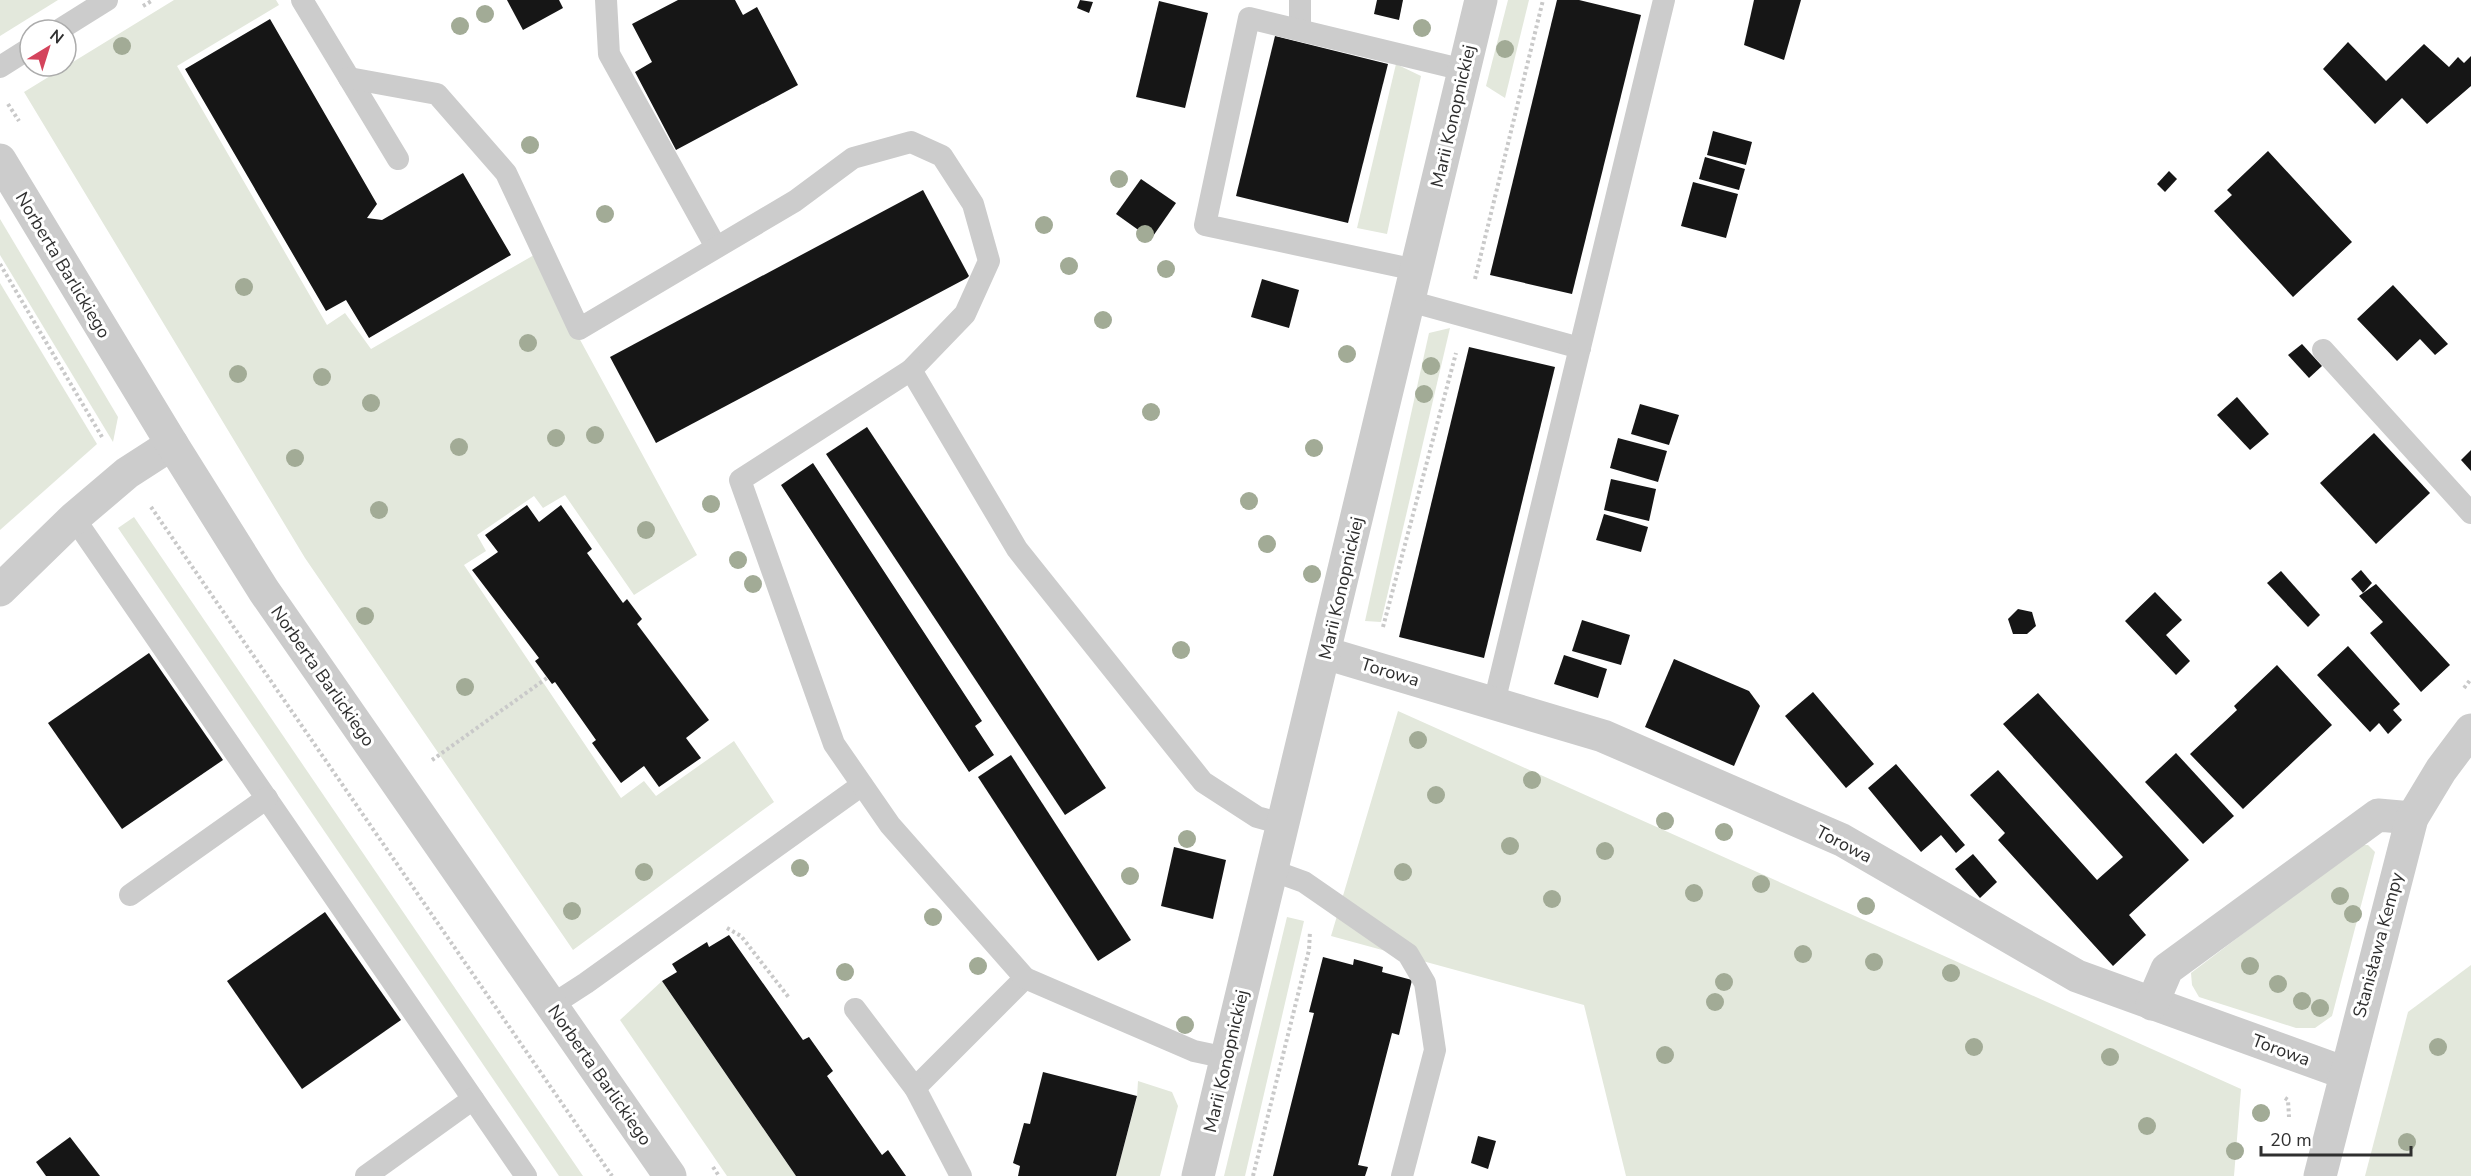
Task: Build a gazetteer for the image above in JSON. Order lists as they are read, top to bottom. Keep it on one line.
{"streets":{"street":["Marii Konopnickiej","Norberta Barlickiego","Torowa","Stanisława Kempy"]},"crossings":[["Marii Konopnickiej","Torowa"],["Torowa","Stanisława Kempy"]],"scale_bar":"20 m","north":"top right"}
